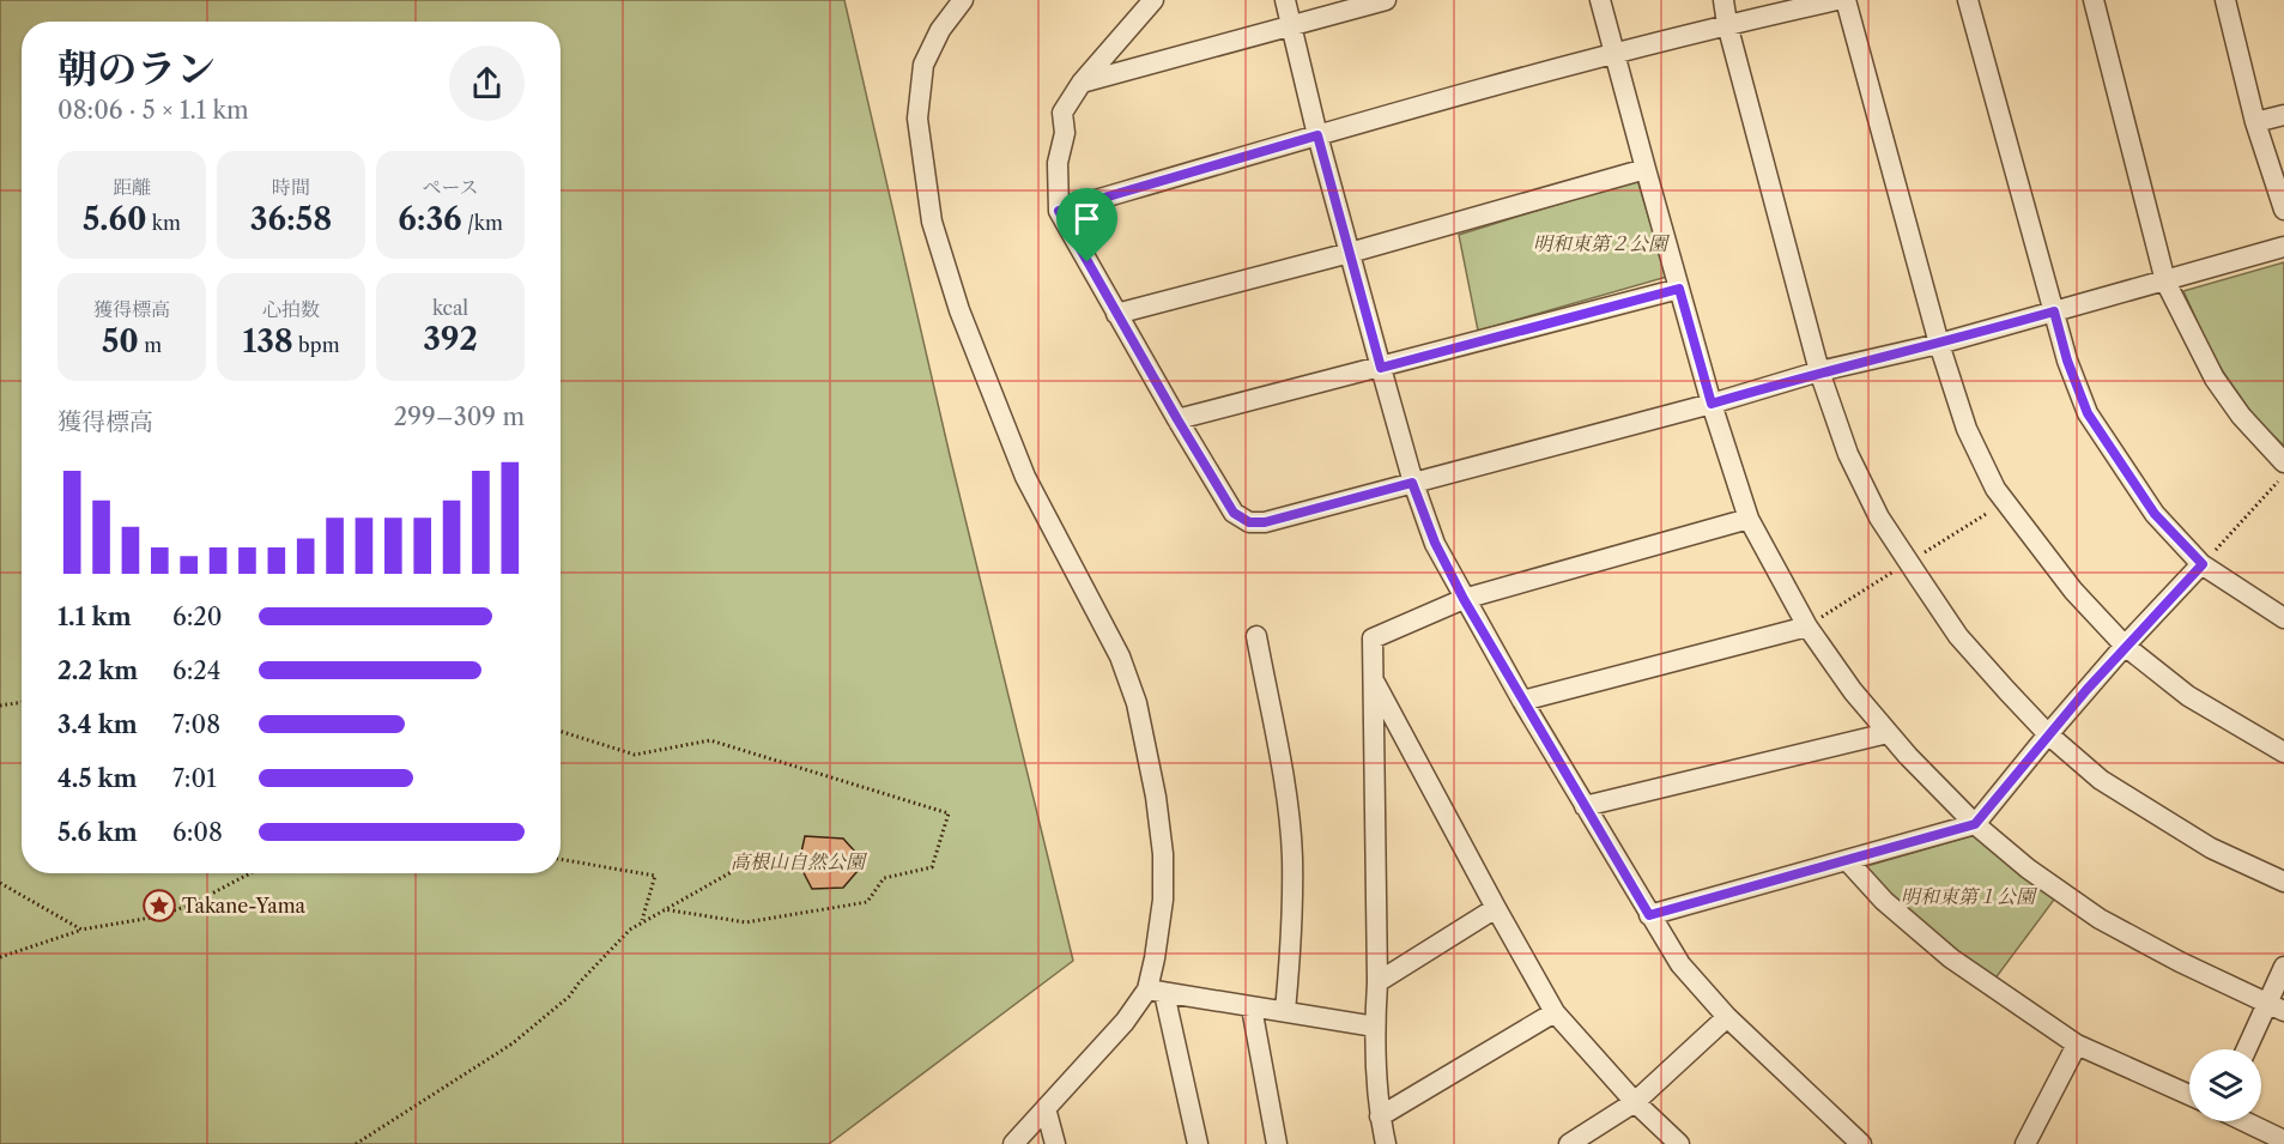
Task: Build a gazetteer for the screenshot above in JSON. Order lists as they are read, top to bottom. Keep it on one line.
{"parks":["明和東第２公園","高根山自然公園","明和東第１公園"],"places":{"place":["Takane-Yama"]},"page":{"heading":["朝のラン","08:06 · 5 × 1.1 km"],"stats":[["距離","5.60 km"],["時間","36:58"],["ペース","6:36 /km"],["獲得標高","50 m"],["心拍数","138 bpm"],["kcal","392"]],"chart":["獲得標高","299–309 m"],"list":[{"name":"1.1 km","note":"6:20"},{"name":"2.2 km","note":"6:24"},{"name":"3.4 km","note":"7:08"},{"name":"4.5 km","note":"7:01"},{"name":"5.6 km","note":"6:08"}]}}
